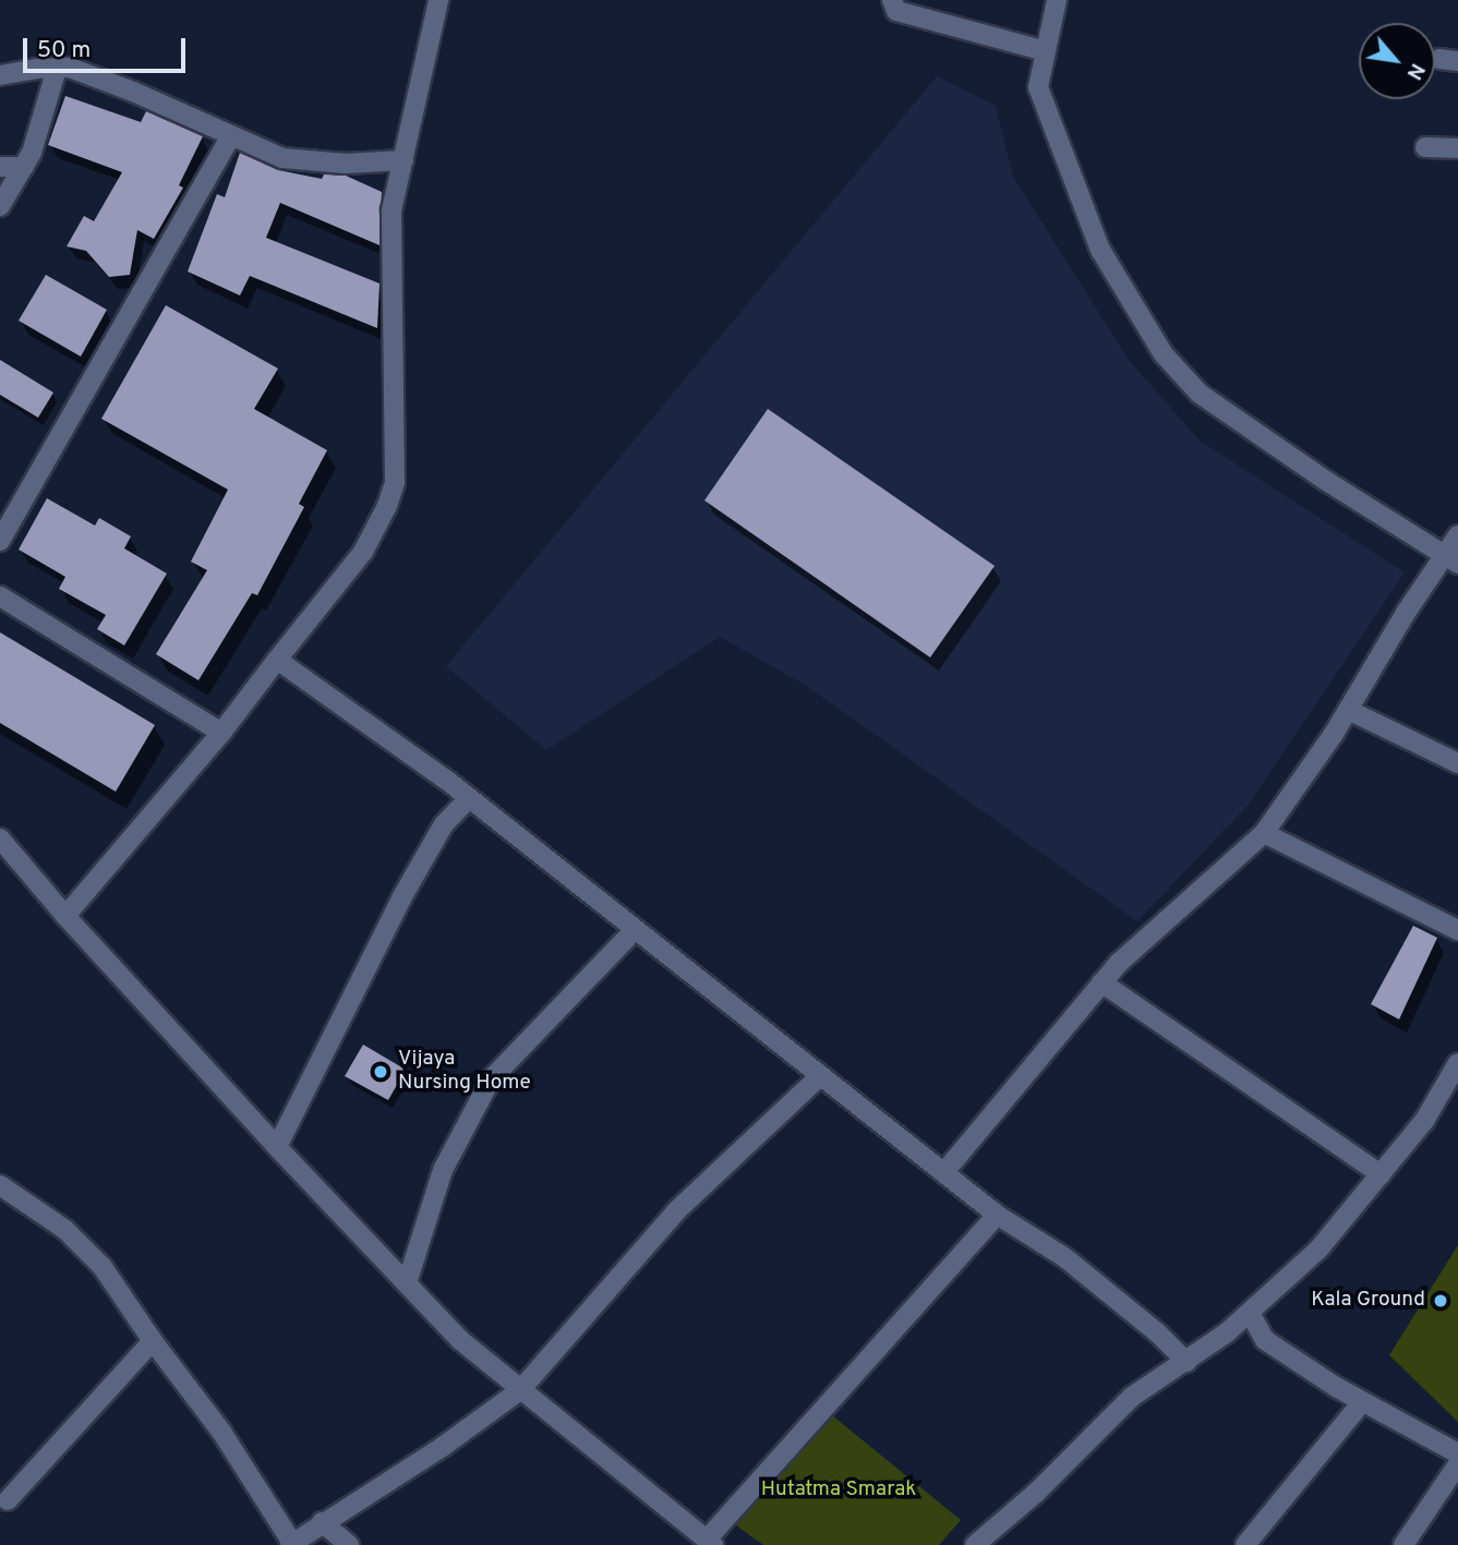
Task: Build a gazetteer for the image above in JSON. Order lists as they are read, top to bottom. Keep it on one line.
{"parks":["Hutatma Smarak"],"places":["Vijaya Nursing Home","Kala Ground"],"scale_bar":"50 m","north":"bottom right"}
